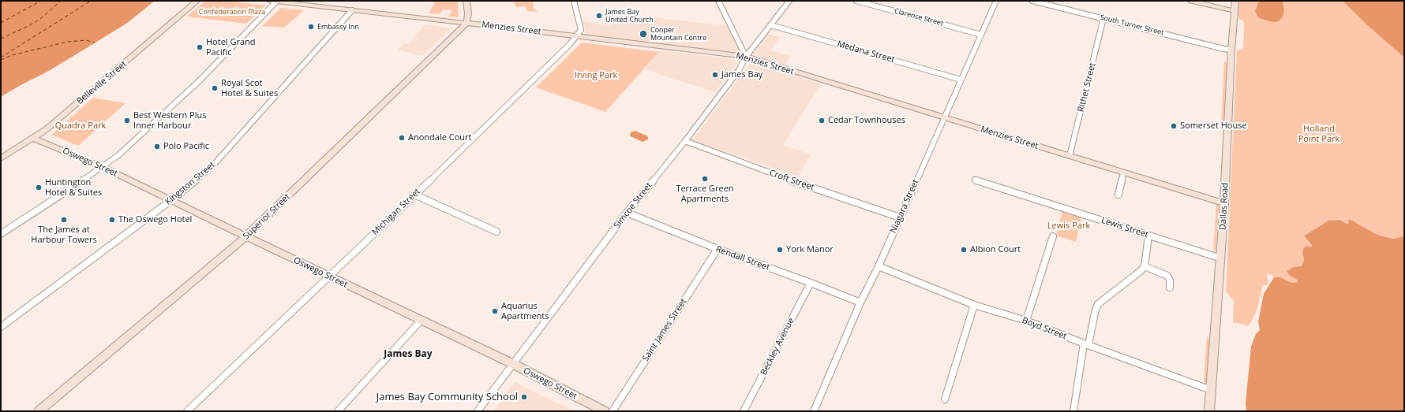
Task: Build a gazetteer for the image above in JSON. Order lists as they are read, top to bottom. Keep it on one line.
{"streets":{"street":["Clarence Street","South Turner Street","Menzies Street","Medana Street","Belleville Street","Rithet Street","Oswego Street","Croft Street","Kingston Street","Simcoe Street","Niagara Street","Dallas Road","Michigan Street","Superior Street","Lewis Street","Rendall Street","Boyd Street","Saint James Street","Beckley Avenue"]},"crossings":[["Clarence Street","Niagara Street"],["South Turner Street","Rithet Street"],["South Turner Street","Dallas Road"],["Menzies Street","Rithet Street"],["Menzies Street","Kingston Street"],["Menzies Street","Simcoe Street"],["Menzies Street","Niagara Street"],["Menzies Street","Dallas Road"],["Menzies Street","Michigan Street"],["Menzies Street","Superior Street"],["Medana Street","Simcoe Street"],["Medana Street","Niagara Street"],["Belleville Street","Oswego Street"],["Oswego Street","Kingston Street"],["Oswego Street","Simcoe Street"],["Oswego Street","Michigan Street"],["Oswego Street","Superior Street"],["Croft Street","Simcoe Street"],["Croft Street","Niagara Street"],["Simcoe Street","Rendall Street"],["Niagara Street","Rendall Street"],["Niagara Street","Boyd Street"],["Dallas Road","Lewis Street"],["Dallas Road","Boyd Street"],["Rendall Street","Saint James Street"],["Rendall Street","Beckley Avenue"]],"districts":["James Bay"],"parks":["Confederation Plaza","Irving Park","Quadra Park","Holland Point Park","Lewis Park"],"places":["James Bay United Church","Embassy Inn","Cooper Mountain Centre","Hotel Grand Pacific","James Bay","Royal Scot Hotel & Suites","Best Western Plus Inner Harbour","Cedar Townhouses","Somerset House","Anondale Court","Polo Pacific","Terrace Green Apartments","Huntington Hotel & Suites","The James at Harbour Towers","The Oswego Hotel","York Manor","Albion Court","Aquarius Apartments","James Bay Community School"]}
